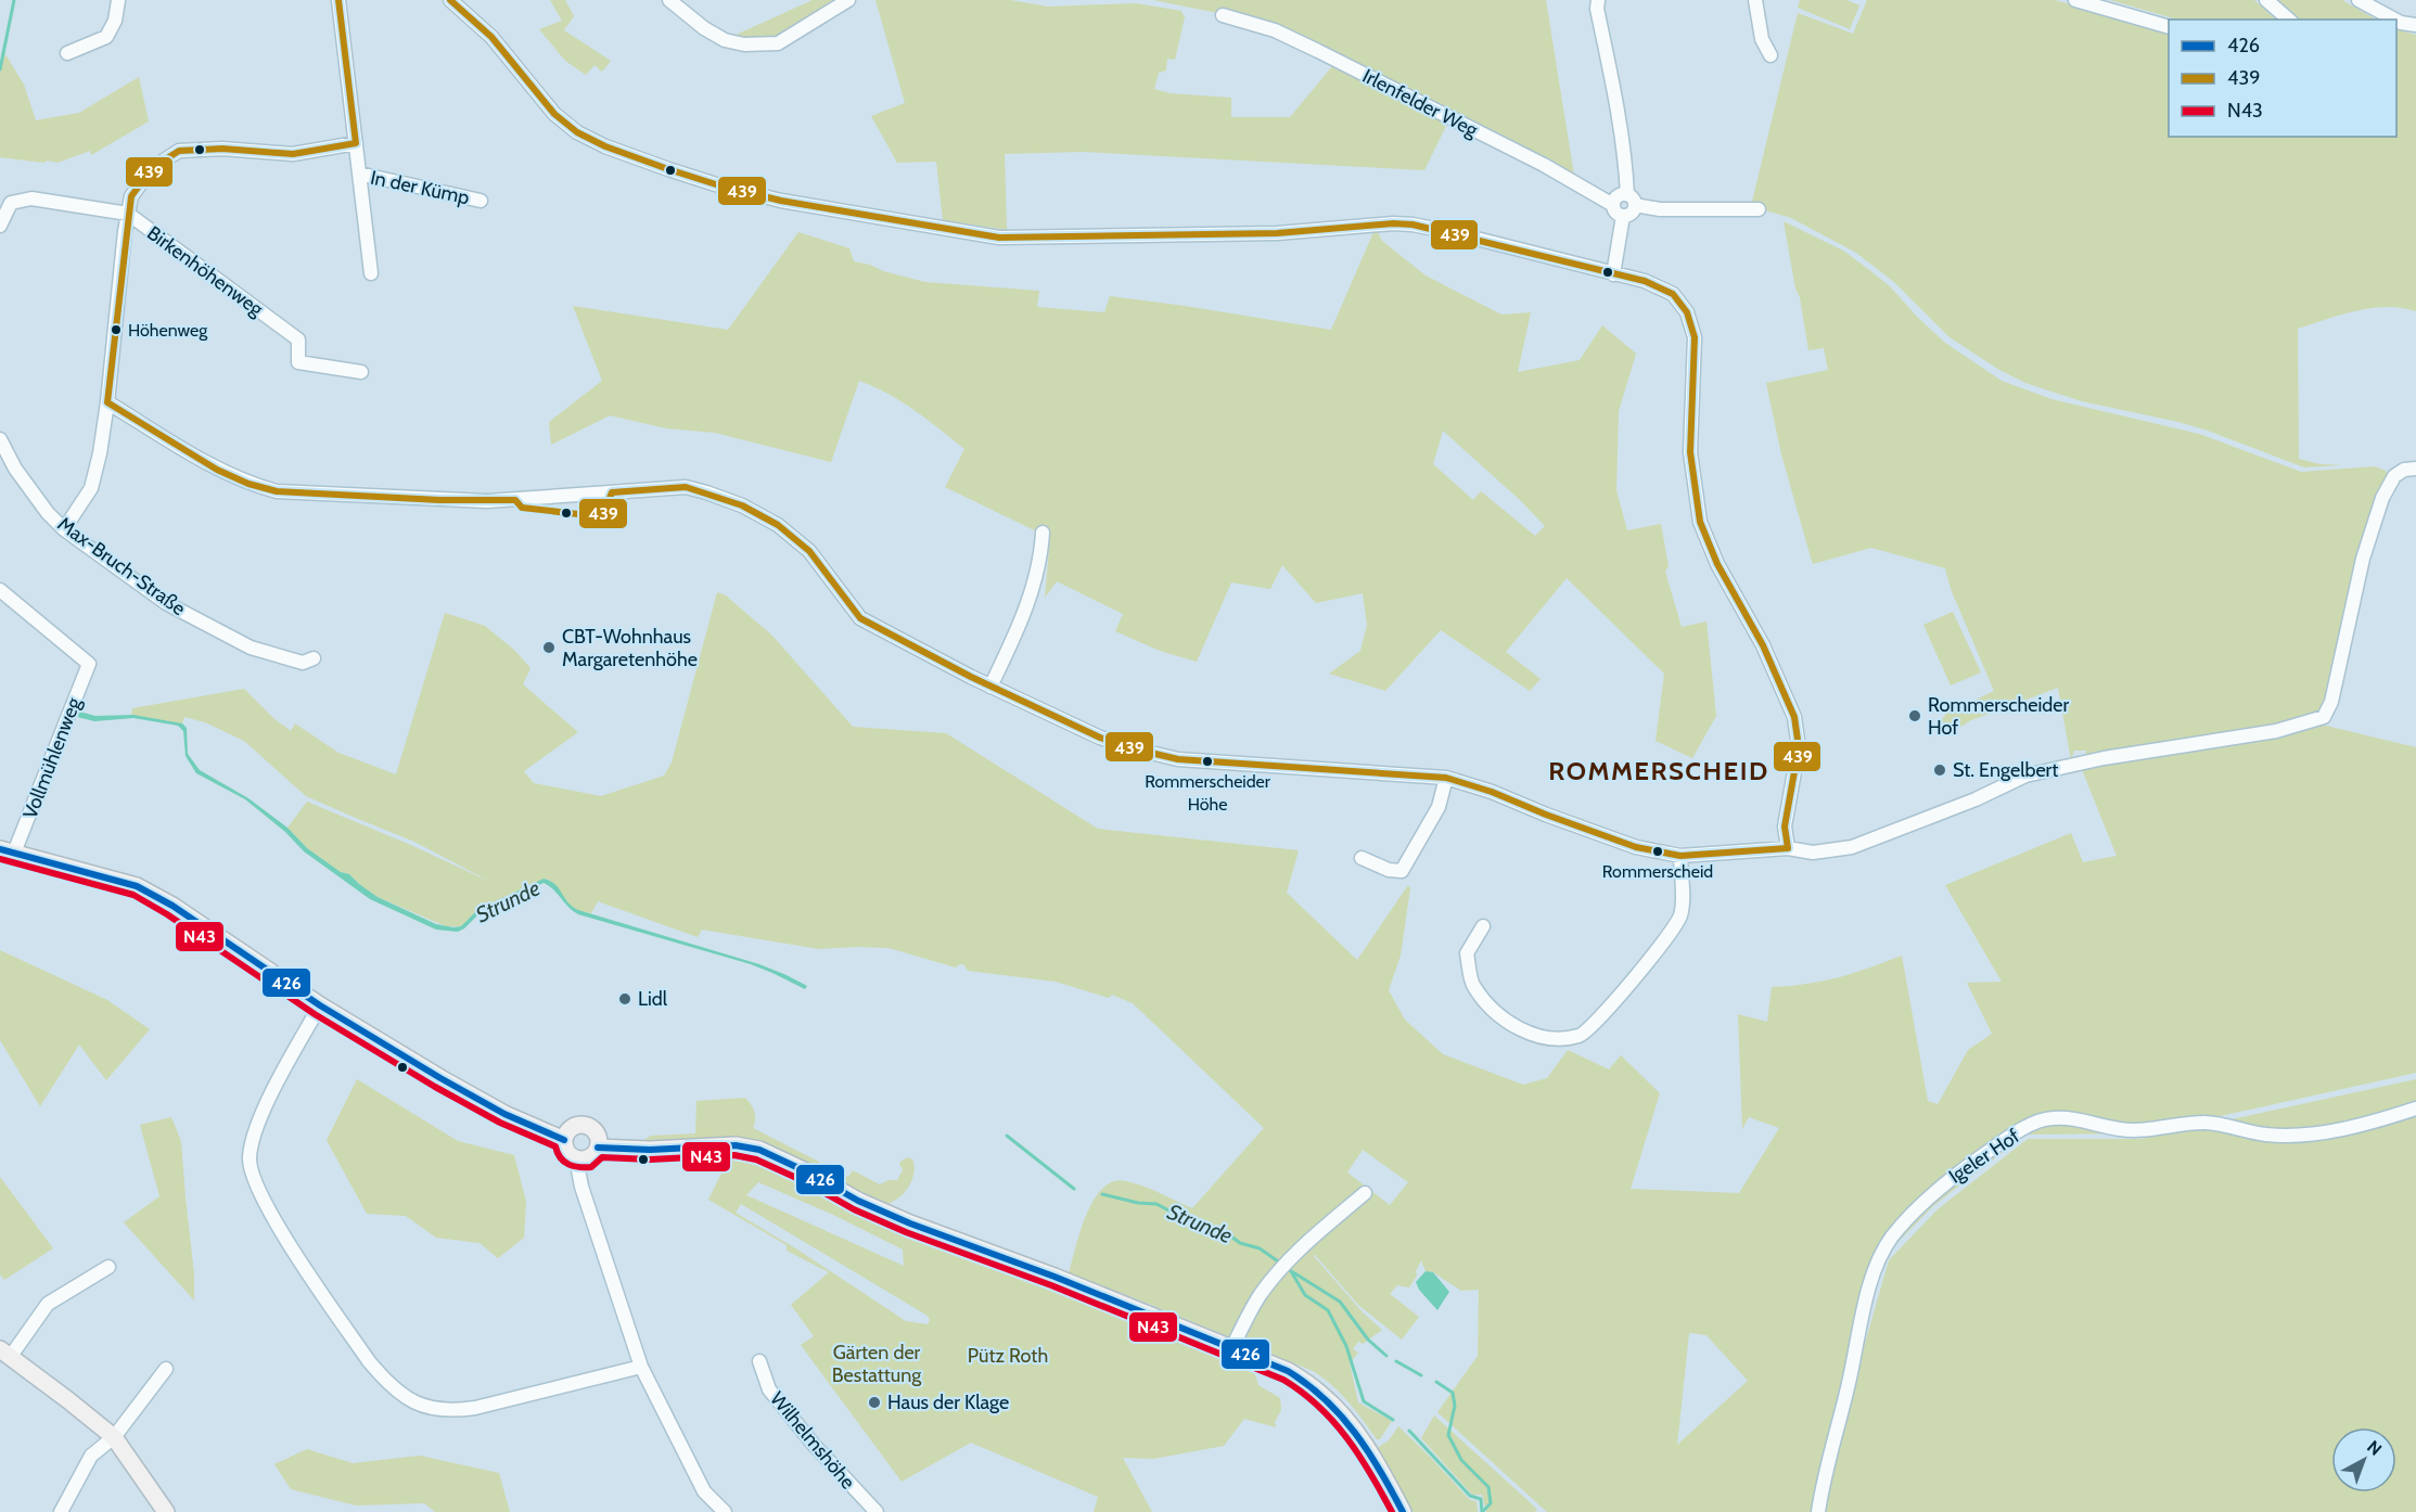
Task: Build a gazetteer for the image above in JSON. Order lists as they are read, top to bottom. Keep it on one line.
{"streets":{"street":["Irlenfelder Weg","In der Kümp","Birkenhöhenweg","Max-Bruch-Straße","Vollmühlenweg","Igeler Hof","Wilhelmshöhe"]},"districts":["ROMMERSCHEID"],"water":["Strunde"],"parks":["Gärten der Bestattung","Pütz Roth"],"places":["Höhenweg","CBT-Wohnhaus Margaretenhöhe","Rommerscheider Hof","Rommerscheider Höhe","St. Engelbert","Rommerscheid","Lidl","Haus der Klage"],"lines":["transit line 439","transit line 426","transit line N43"],"legend":["426","439","N43"],"north":"top right"}
